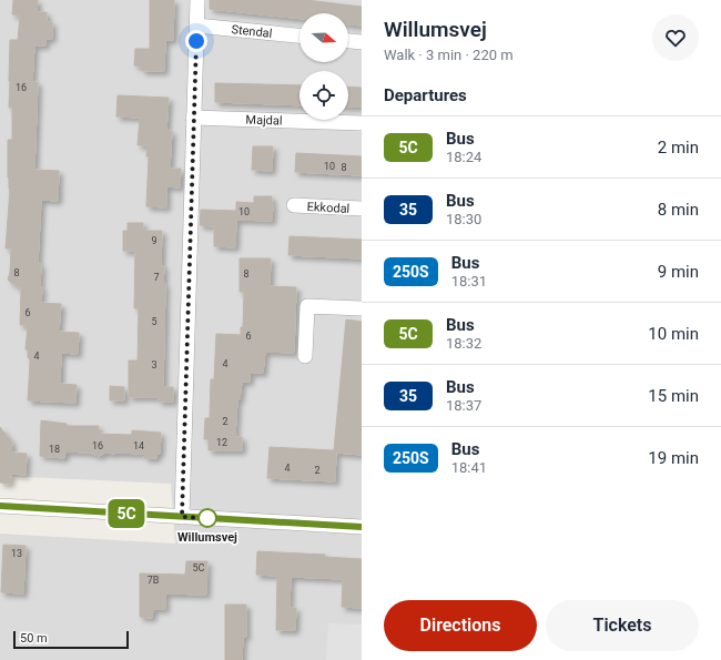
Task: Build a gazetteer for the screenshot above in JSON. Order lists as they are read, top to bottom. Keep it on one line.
{"streets":{"street":["Stendal","Majdal","Ekkodal"]},"places":["Willumsvej"],"lines":["bus line 5C"],"house_numbers":["16","10","8","10","9","8","8","7","6","5","6","4","4","3","2","12","16","14","18","4","2","13","5C","7B"],"scale_bar":"50 m","north":"right","page":{"on_map":"5C","heading":[["Willumsvej","Walk · 3 min · 220 m"],"Departures"],"list":[{"mark":"5C","name":"Bus","note":"18:24","value":"2 min"},{"mark":"35","name":"Bus","note":"18:30","value":"8 min"},{"mark":"250S","name":"Bus","note":"18:31","value":"9 min"},{"mark":"5C","name":"Bus","note":"18:32","value":"10 min"},{"mark":"35","name":"Bus","note":"18:37","value":"15 min"},{"mark":"250S","name":"Bus","note":"18:41","value":"19 min"}],"buttons":["Directions","Tickets"],"scale":"50 m"}}
